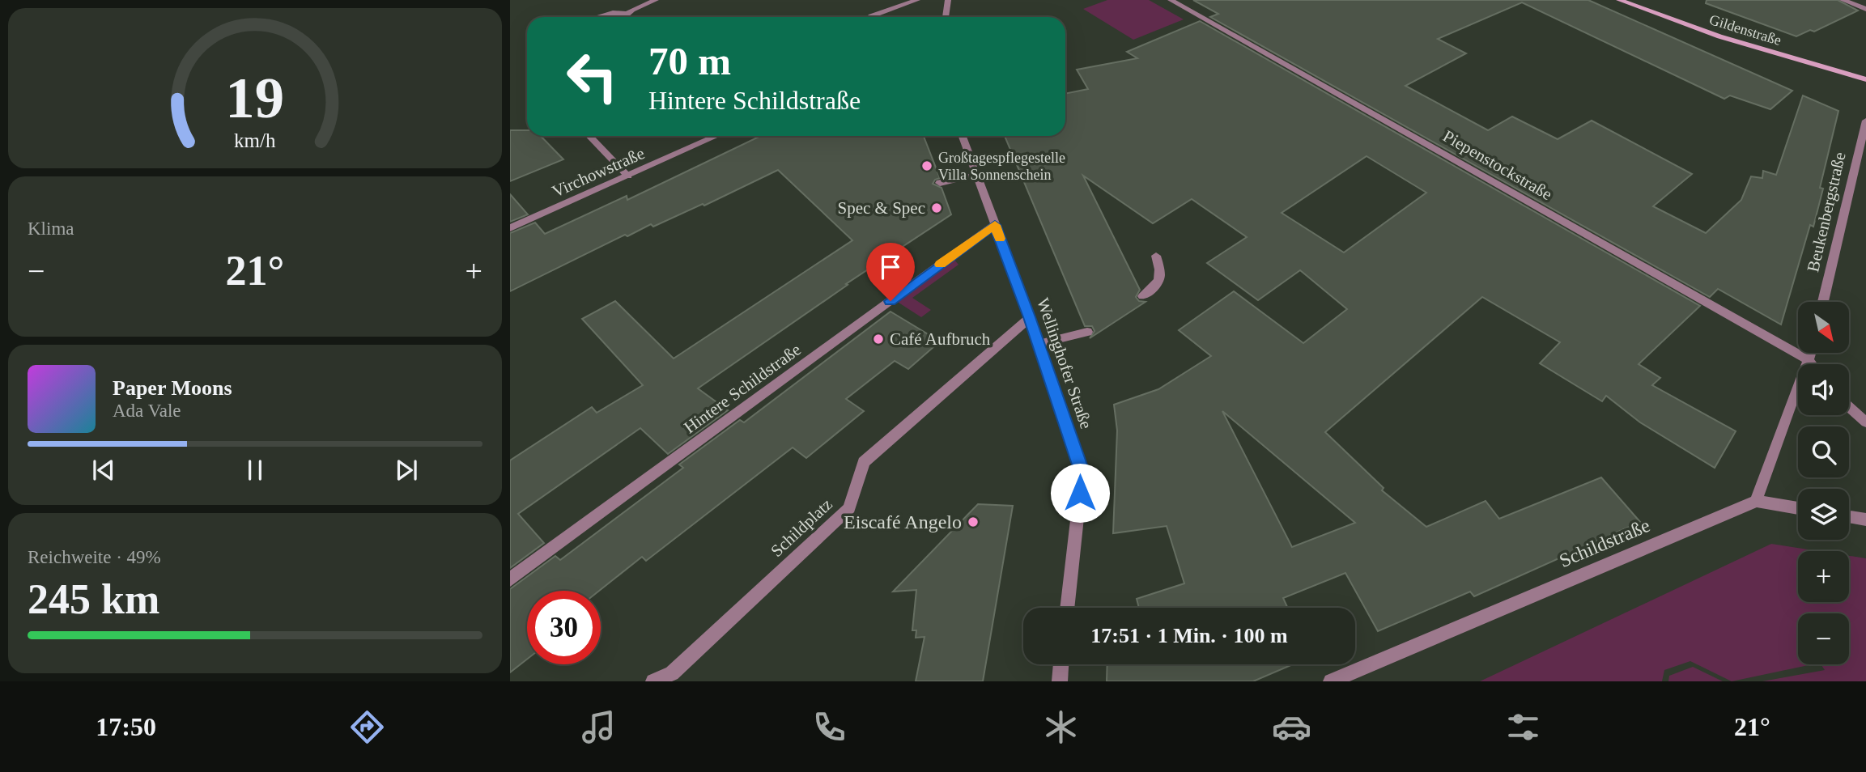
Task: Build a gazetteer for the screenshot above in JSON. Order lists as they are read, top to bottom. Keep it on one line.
{"streets":{"main road":["Gildenstraße"],"street":["Piepenstockstraße","Virchowstraße","Beukenbergstraße","Wellinghofer Straße","Hintere Schildstraße","Schildplatz","Schildstraße"]},"crossings":[["Wellinghofer Straße","Hintere Schildstraße"],["Wellinghofer Straße","Schildplatz"]],"places":["Großtagespflegestelle Villa Sonnenschein","Spec & Spec","Café Aufbruch","Eiscafé Angelo"],"north":"bottom right","page":{"turn":["70 m","Hintere Schildstraße"],"tile":["Klima",["Reichweite · 49%","245 km"]],"heat":["−","21°","+"],"map_buttons":["+","−"],"song":["Paper Moons","Ada Vale"],"limit":"30","trip":"17:51 · 1 Min. · 100 m","tabs":["17:50","21°"],"gauge":["19","km/h"]}}
